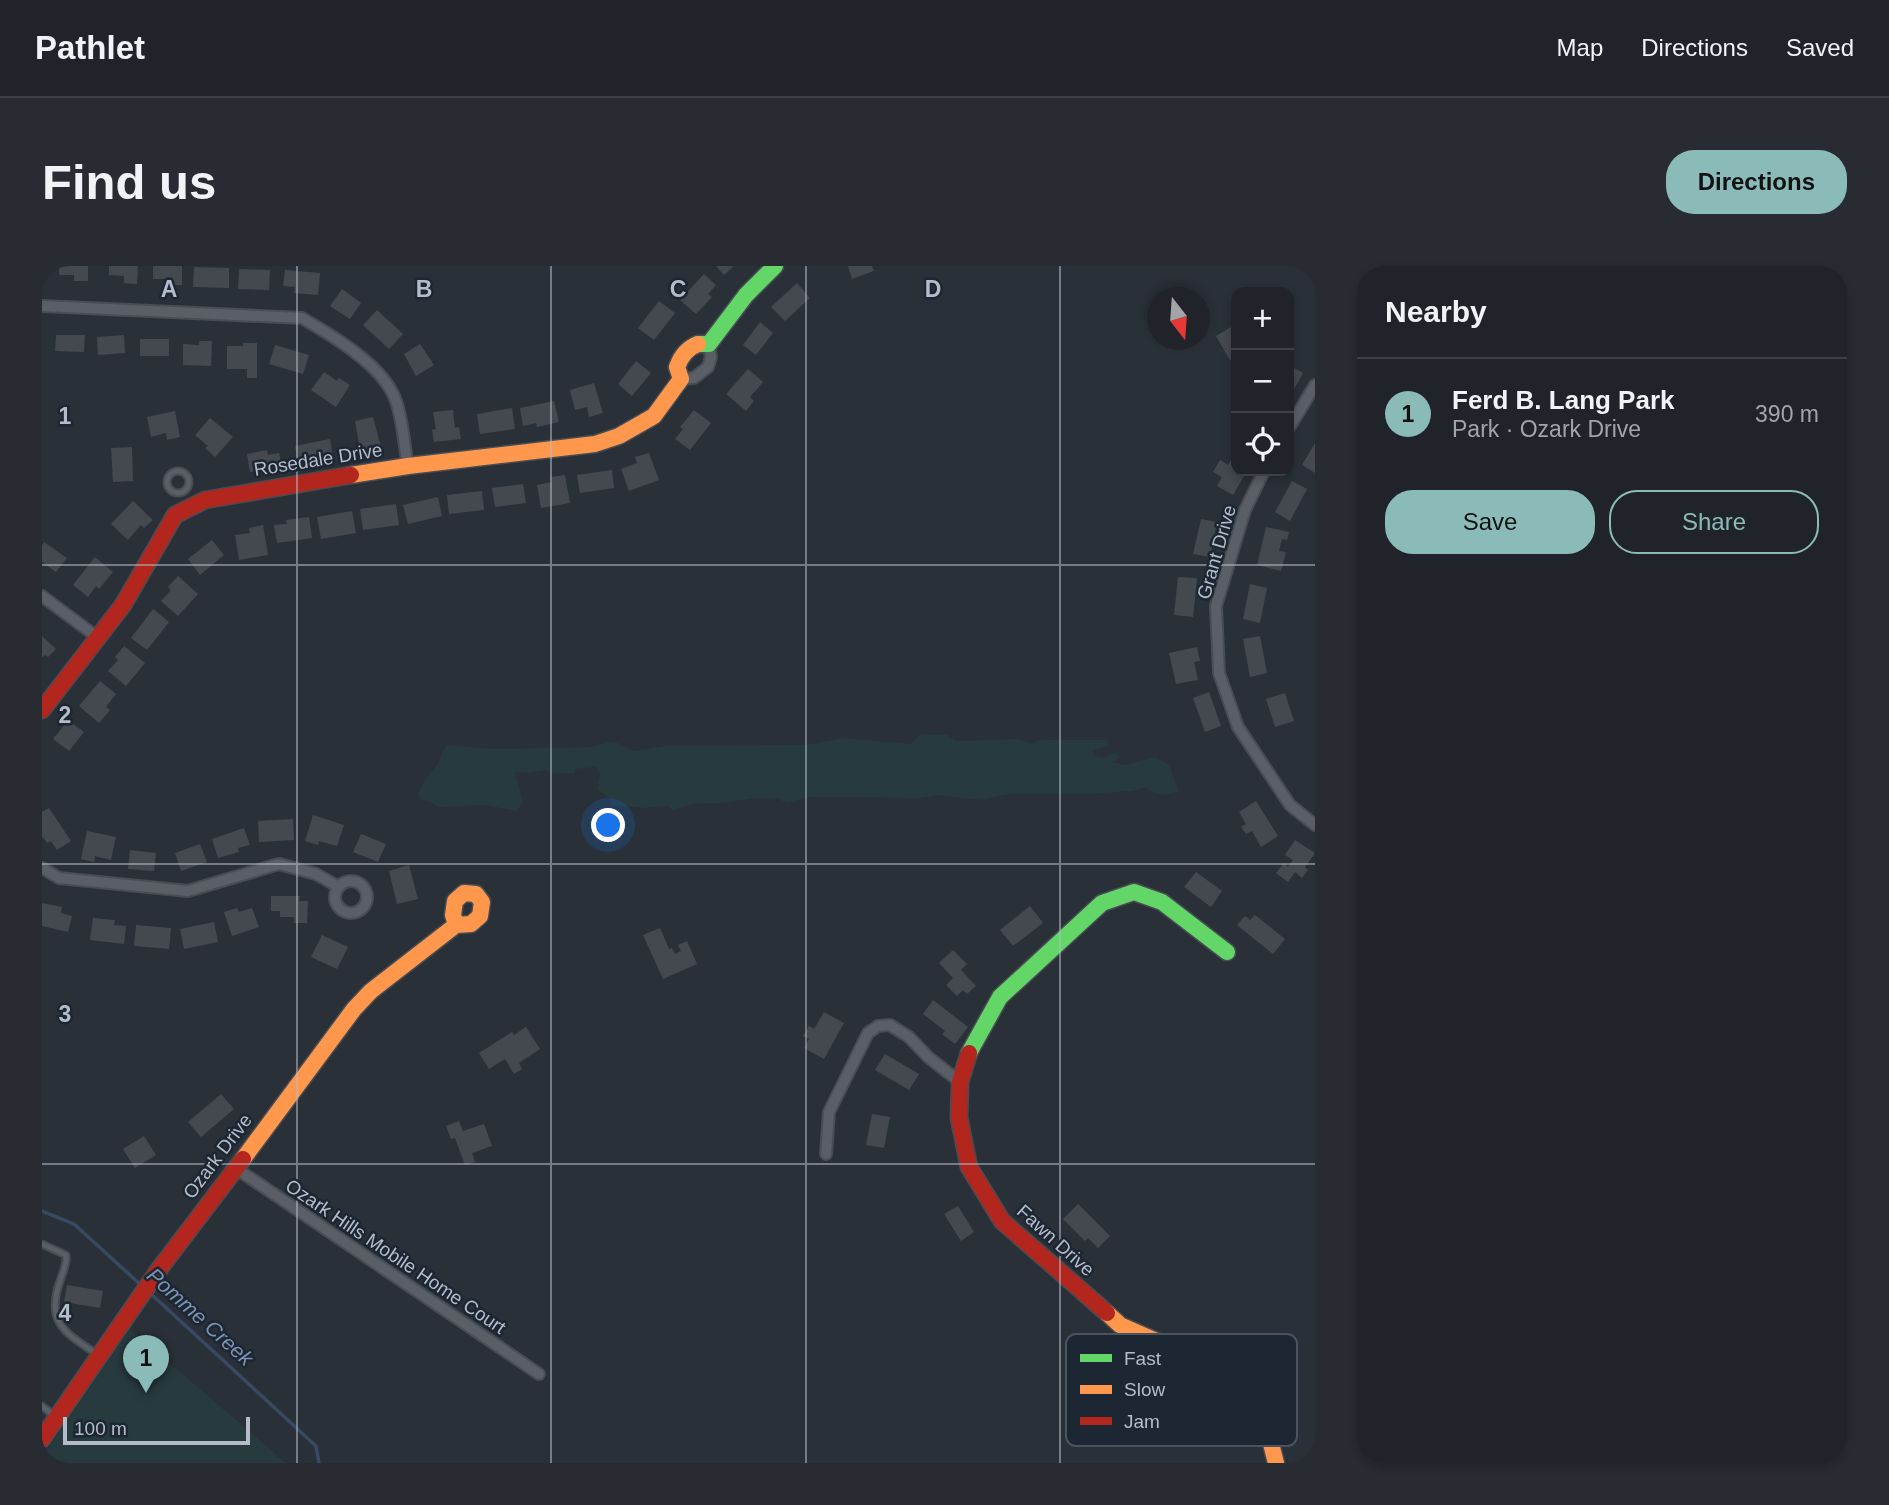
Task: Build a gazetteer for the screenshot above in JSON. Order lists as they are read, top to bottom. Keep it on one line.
{"streets":{"street":["Rosedale Drive","Grant Drive","Ozark Drive","Fawn Drive","Ozark Hills Mobile Home Court"]},"crossings":[["Ozark Drive","Ozark Hills Mobile Home Court"]],"water":["Pomme Creek"],"legend":["Fast","Slow","Jam"],"scale_bar":"100 m","north":"bottom","page":{"header":"Pathlet","nav":["Map","Directions","Saved"],"buttons":["Directions",["Save","Share"]],"title":"Find us","heading":"Nearby","map_buttons":["+","−"],"list":[{"mark":"1","name":"Ferd B. Lang Park","note":"Park · Ozark Drive","value":"390 m"}],"pins":"1","scale":"100 m"},"grid":{"columns":["A","B","C","D"],"rows":["1","2","3","4"]}}
